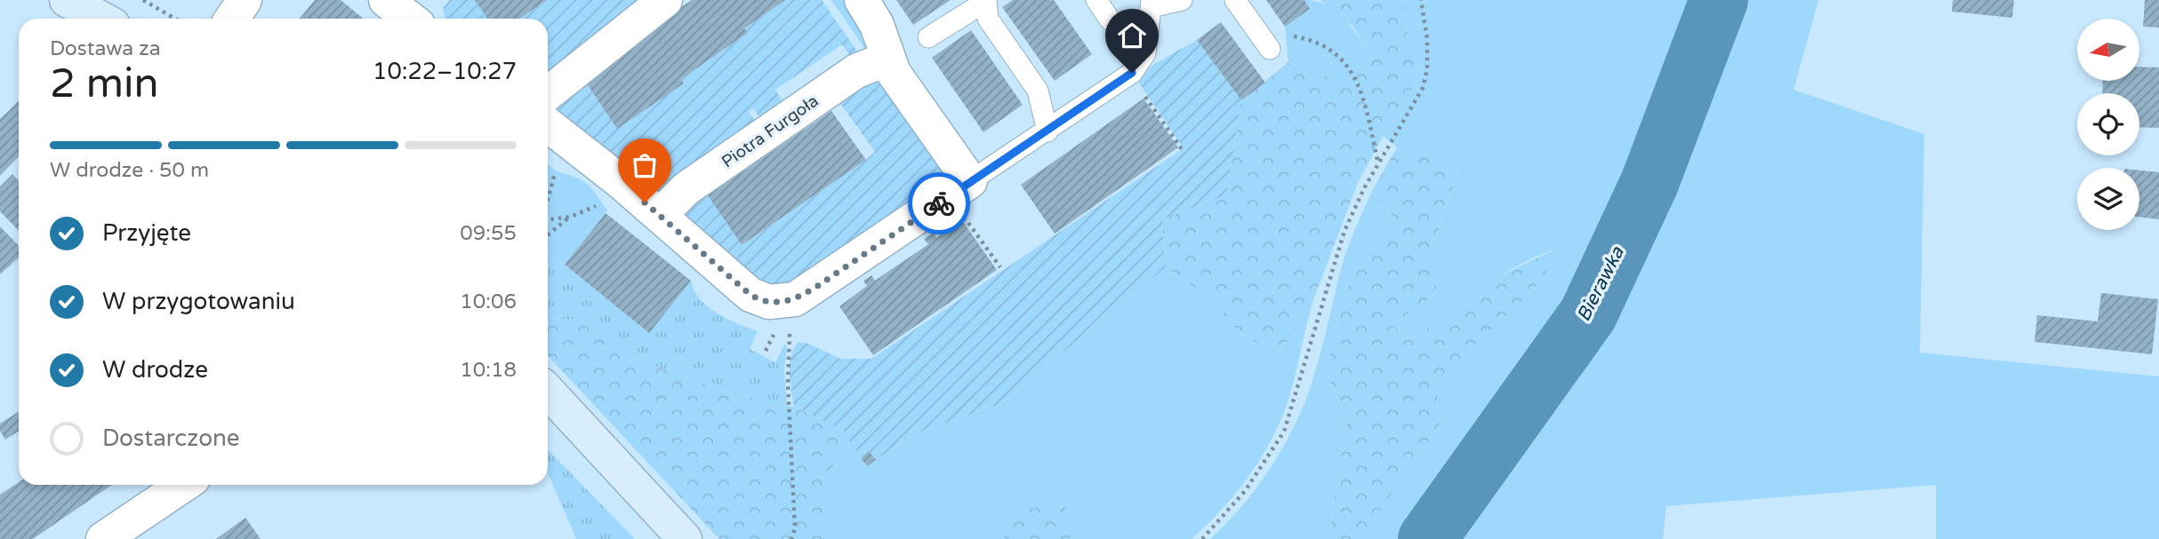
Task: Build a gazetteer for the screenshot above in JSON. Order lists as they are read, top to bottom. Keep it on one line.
{"streets":{"street":["Piotra Furgoła"]},"water":["Bierawka"],"north":"left","page":{"heading":["2 min","Dostawa za","10:22–10:27"],"bar":"W drodze · 50 m","list":[["Przyjęte","09:55"],["W przygotowaniu","10:06"],["W drodze","10:18"],"Dostarczone"]}}
